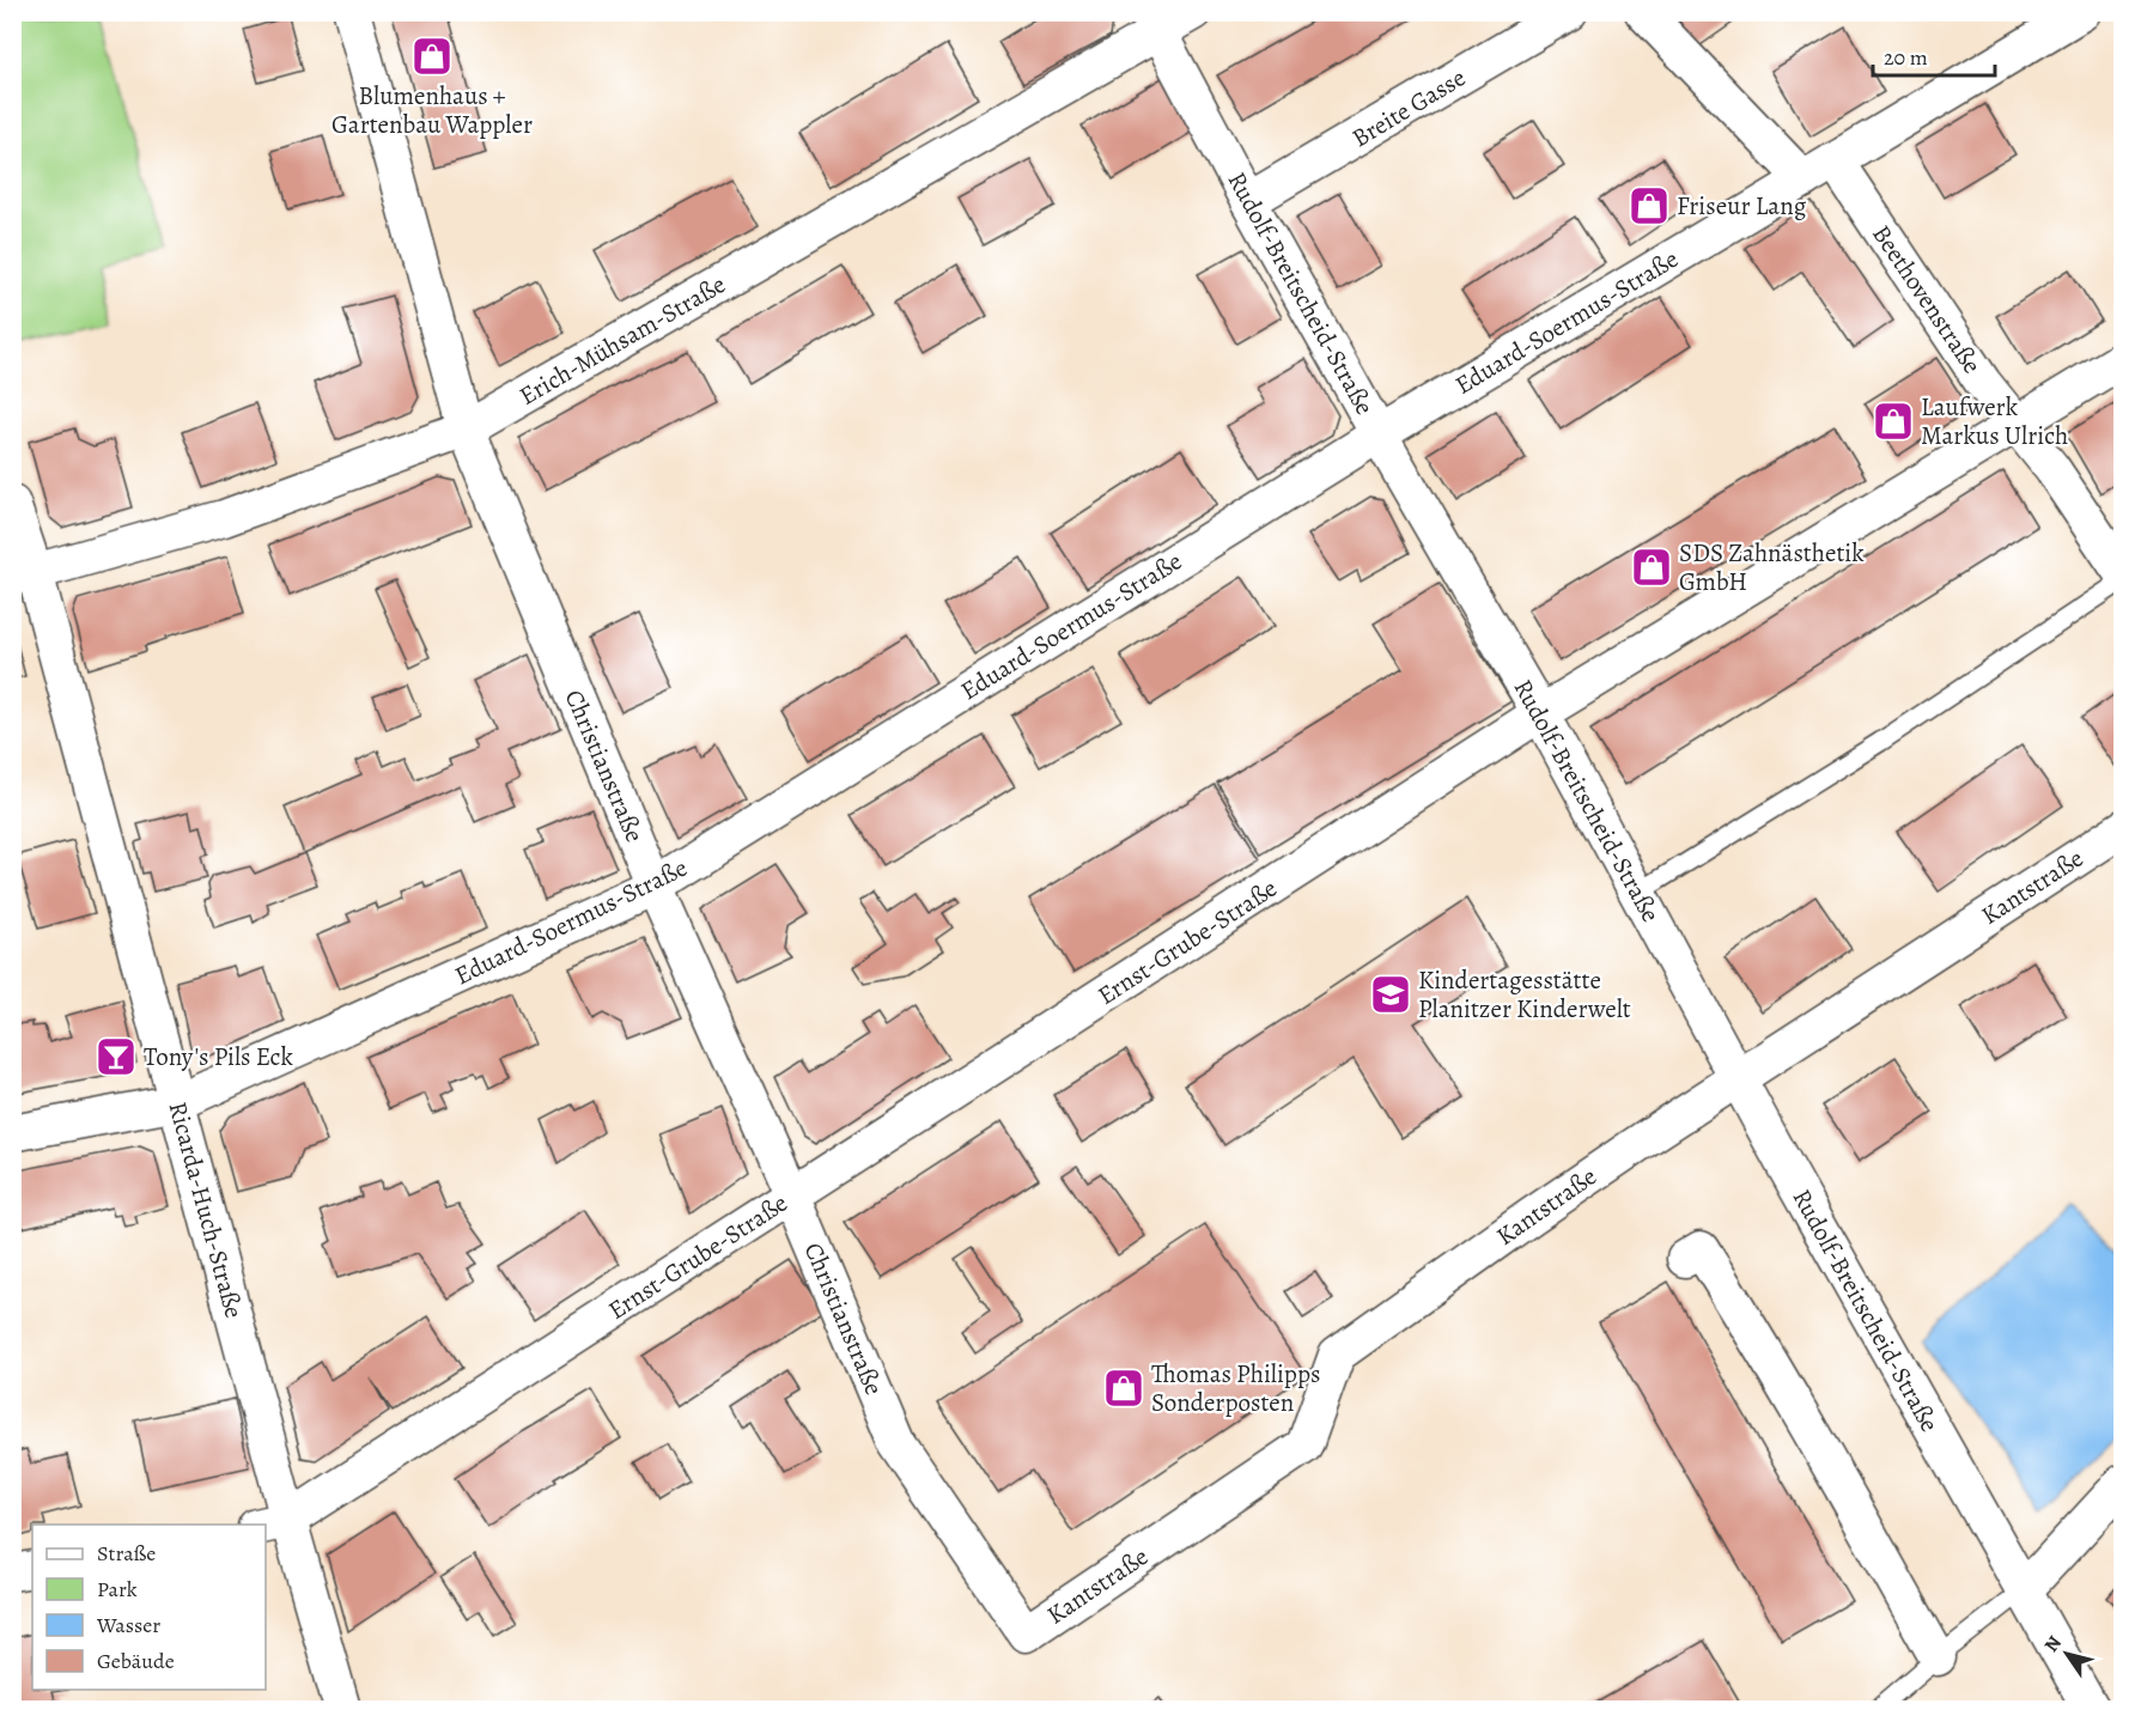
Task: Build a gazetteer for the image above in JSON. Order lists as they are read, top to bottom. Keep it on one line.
{"streets":{"street":["Breite Gasse","Rudolf-Breitscheid-Straße","Beethovenstraße","Eduard-Soermus-Straße","Erich-Mühsam-Straße","Christianstraße","Kantstraße","Ernst-Grube-Straße","Ricarda-Huch-Straße"]},"crossings":[["Breite Gasse","Rudolf-Breitscheid-Straße"],["Rudolf-Breitscheid-Straße","Eduard-Soermus-Straße"],["Rudolf-Breitscheid-Straße","Erich-Mühsam-Straße"],["Rudolf-Breitscheid-Straße","Kantstraße"],["Rudolf-Breitscheid-Straße","Ernst-Grube-Straße"],["Beethovenstraße","Eduard-Soermus-Straße"],["Beethovenstraße","Ernst-Grube-Straße"],["Eduard-Soermus-Straße","Christianstraße"],["Eduard-Soermus-Straße","Ricarda-Huch-Straße"],["Erich-Mühsam-Straße","Christianstraße"],["Erich-Mühsam-Straße","Ricarda-Huch-Straße"],["Christianstraße","Kantstraße"],["Christianstraße","Ernst-Grube-Straße"],["Ernst-Grube-Straße","Ricarda-Huch-Straße"]],"places":{"shop":["Blumenhaus + Gartenbau Wappler","Friseur Lang","Laufwerk Markus Ulrich","SDS Zahnästhetik GmbH","Thomas Philipps Sonderposten"],"school or university":["Kindertagesstätte Planitzer Kinderwelt"],"bar":["Tony's Pils Eck"]},"legend":["Straße","Park","Wasser","Gebäude"],"scale_bar":"20 m","north":"top left"}
